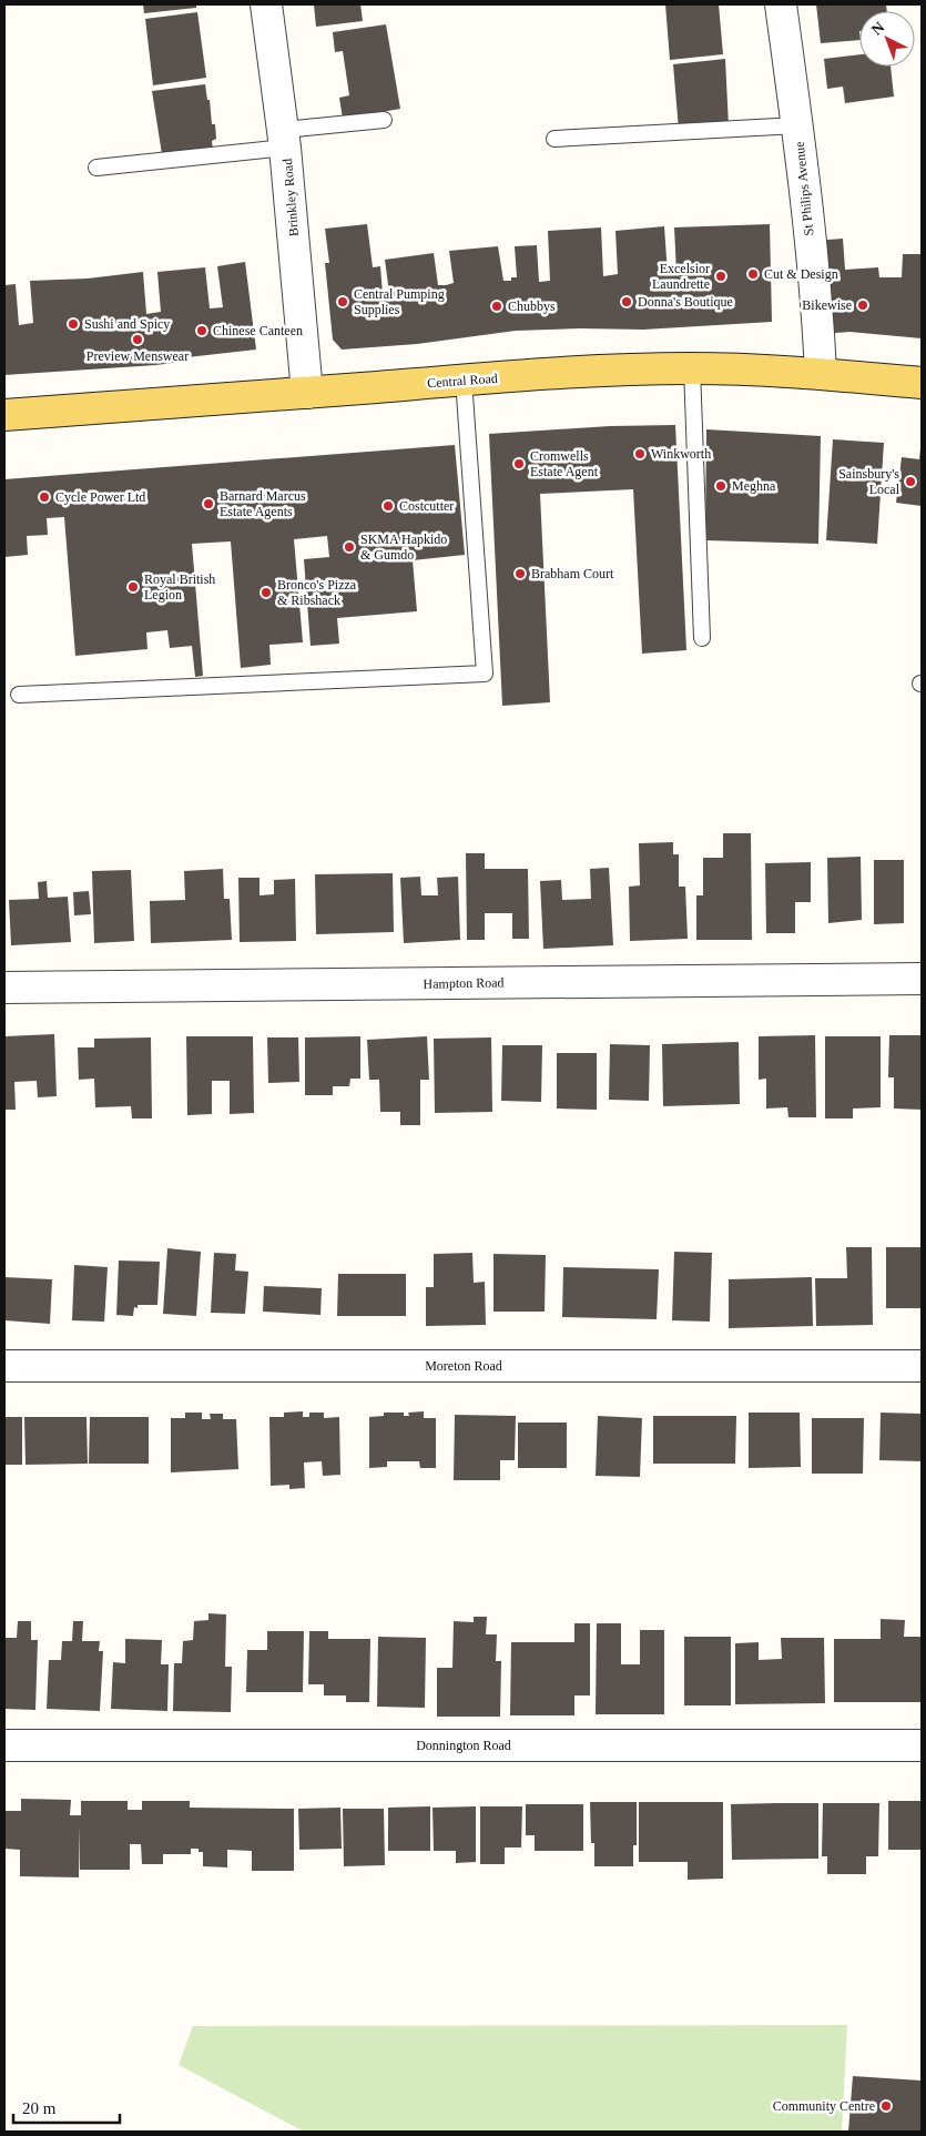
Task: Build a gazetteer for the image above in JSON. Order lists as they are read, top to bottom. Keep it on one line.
{"streets":{"main road":["Central Road"],"street":["St Philips Avenue","Brinkley Road","Hampton Road","Moreton Road","Donnington Road"]},"crossings":[["St Philips Avenue","Central Road"],["Brinkley Road","Central Road"]],"places":["Cut & Design","Excelsior Laundrette","Central Pumping Supplies","Donna's Boutique","Bikewise","Chubbys","Sushi and Spicy","Chinese Canteen","Preview Menswear","Winkworth","Cromwells Estate Agent","Sainsbury's Local","Meghna","Cycle Power Ltd","Barnard Marcus Estate Agents","Costcutter","SKMA Hapkido & Gumdo","Brabham Court","Royal British Legion","Bronco's Pizza & Ribshack","Community Centre"],"scale_bar":"20 m","north":"top left"}
